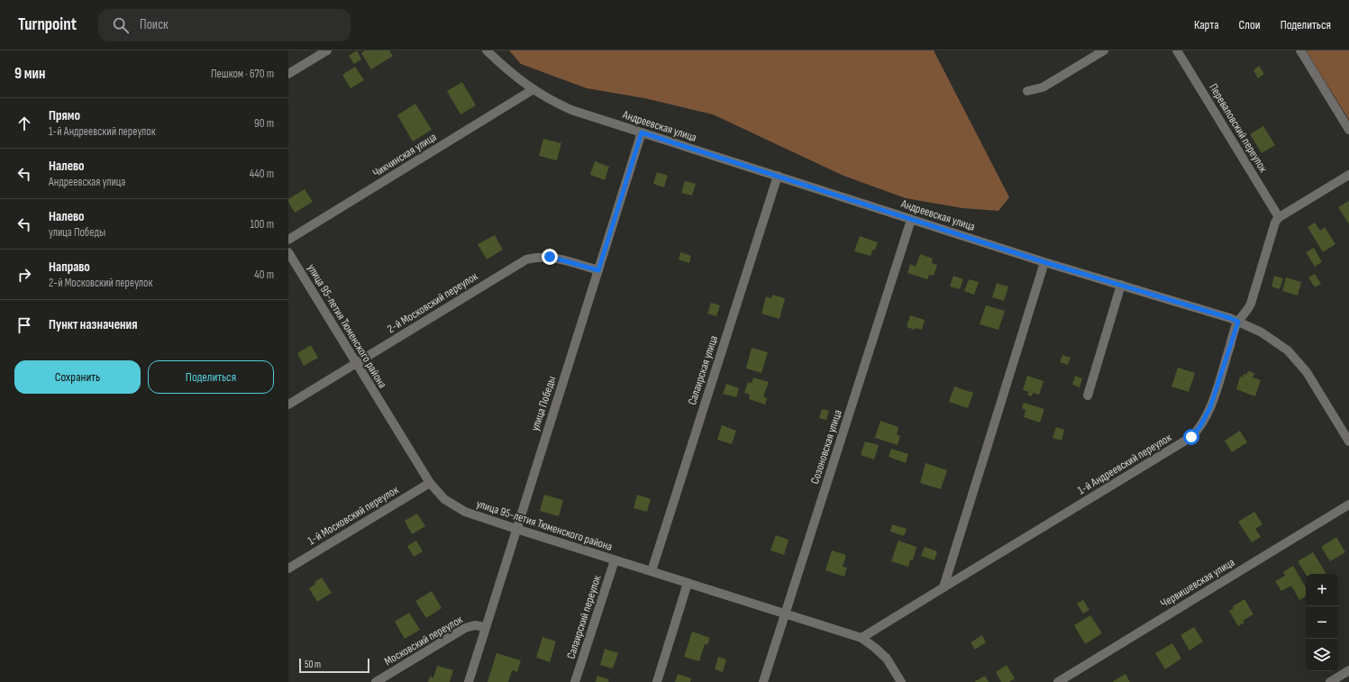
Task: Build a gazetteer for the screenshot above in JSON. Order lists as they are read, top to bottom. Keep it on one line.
{"streets":{"street":["Андреевская улица","Переваловский переулок","Чикчинская улица","2-й Московский переулок","улица 95-летия Тюменского района","Салаирская улица","улица Победы","Созоновская улица","1-й Андреевский переулок","1-й Московский переулок","Червишевская улица","Салаирский переулок","Московский переулок"]},"crossings":[["Андреевская улица","Чикчинская улица"],["Андреевская улица","Салаирская улица"],["Андреевская улица","улица Победы"],["Андреевская улица","Созоновская улица"],["Андреевская улица","1-й Андреевский переулок"],["Переваловский переулок","1-й Андреевский переулок"],["2-й Московский переулок","улица 95-летия Тюменского района"],["2-й Московский переулок","улица Победы"],["улица 95-летия Тюменского района","Салаирская улица"],["улица 95-летия Тюменского района","улица Победы"],["улица 95-летия Тюменского района","Созоновская улица"],["улица 95-летия Тюменского района","1-й Андреевский переулок"],["улица 95-летия Тюменского района","1-й Московский переулок"],["улица 95-летия Тюменского района","Салаирский переулок"],["улица Победы","Московский переулок"]],"scale_bar":"50 m","page":{"header":"Turnpoint","search":"Поиск","nav":["Карта","Слои","Поделиться"],"heading":["9 мин","Пешком · 670 m"],"list":[["Прямо","1-й Андреевский переулок","90 m"],["Налево","Андреевская улица","440 m"],["Налево","улица Победы","100 m"],["Направо","2-й Московский переулок","40 m"],"Пункт назначения"],"buttons":["Сохранить","Поделиться"],"map_buttons":["+","−"],"scale":"50 m"}}
